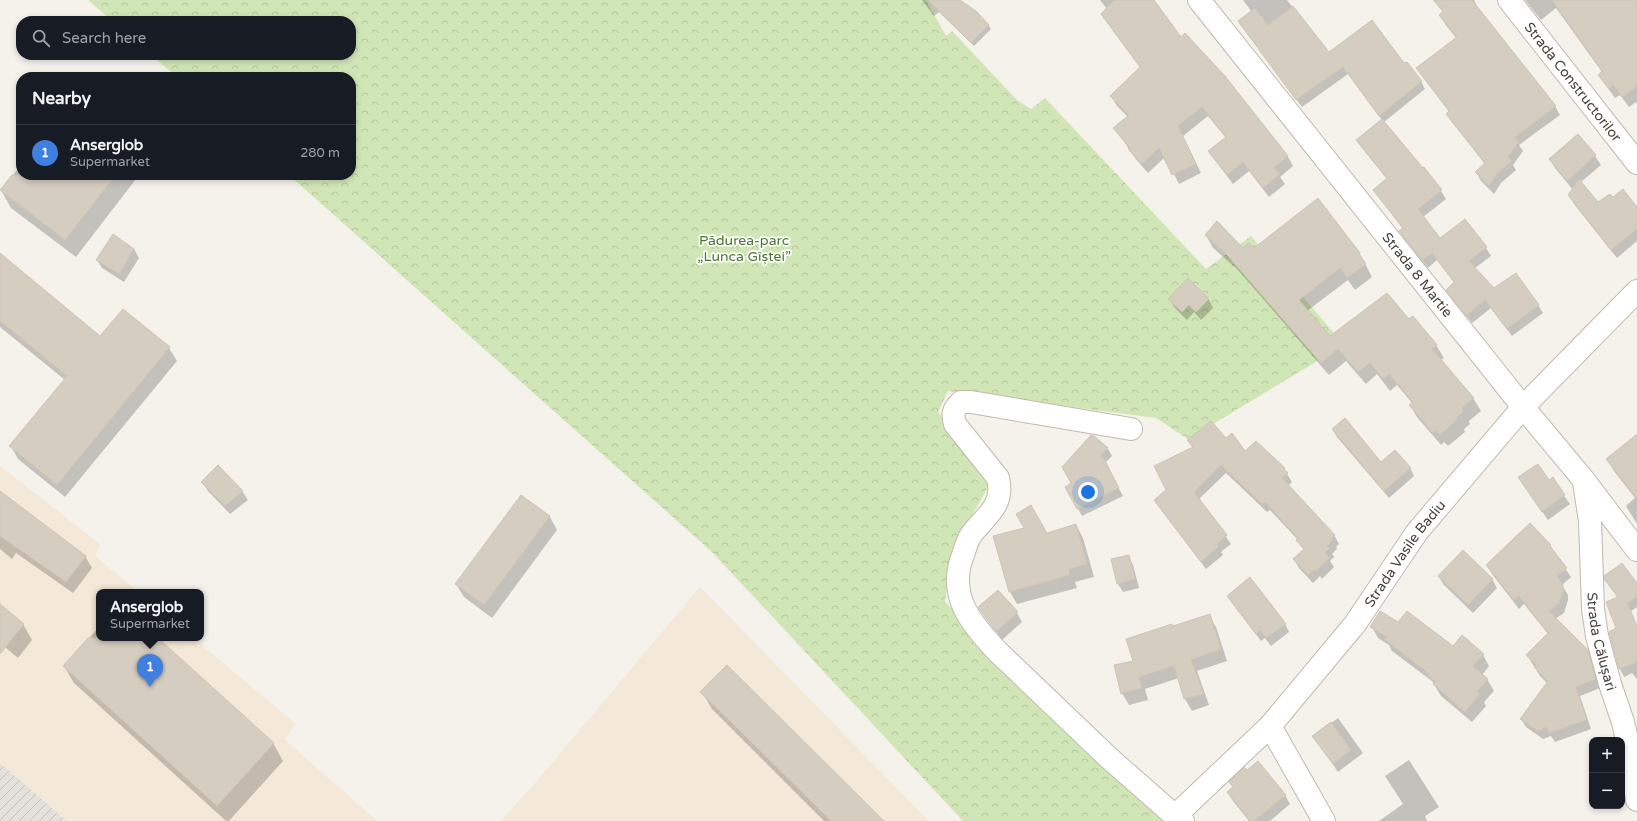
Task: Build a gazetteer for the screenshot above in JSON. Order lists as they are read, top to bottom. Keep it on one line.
{"streets":{"street":["Strada Constructorilor","Strada 8 Martie","Strada Vasile Badiu","Strada Călușari"]},"crossings":[["Strada 8 Martie","Strada Vasile Badiu"],["Strada 8 Martie","Strada Călușari"]],"parks":["Pădurea-parc „Lunca Gîștei”"],"page":{"search":"Search here","heading":"Nearby","list":[{"mark":"1","name":"Anserglob","note":"Supermarket","value":"280 m"}],"popup":["Anserglob","Supermarket"],"pins":"1","map_buttons":["+","−"]}}
